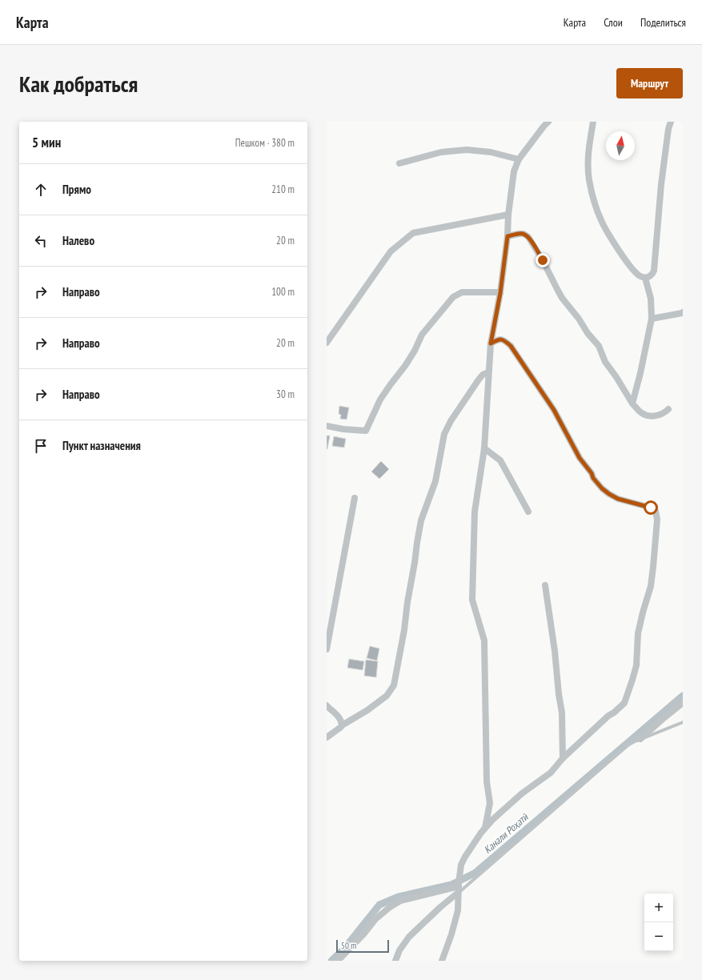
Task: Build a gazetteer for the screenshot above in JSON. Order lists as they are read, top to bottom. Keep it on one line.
{"water":["Канали Роҳатӣ"],"scale_bar":"50 m","north":"top","page":{"header":"Карта","nav":["Карта","Слои","Поделиться"],"buttons":"Маршрут","title":"Как добраться","heading":["5 мин","Пешком · 380 m"],"list":[["Прямо","210 m"],["Налево","20 m"],["Направо","100 m"],["Направо","20 m"],["Направо","30 m"],"Пункт назначения"],"map_buttons":["+","−"],"scale":"50 m"}}
